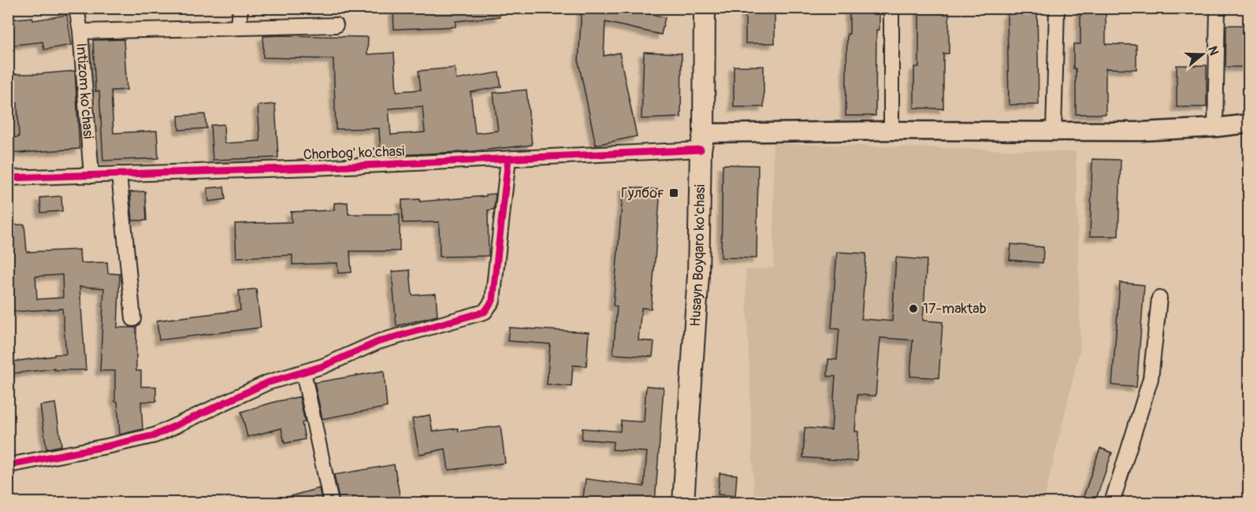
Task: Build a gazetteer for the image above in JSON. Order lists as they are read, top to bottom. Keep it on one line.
{"streets":{"main road":["Husayn Boyqaro ko'chasi"],"street":["Intizom ko'chasi","Сhorbog' ko'chasi"]},"crossings":[["Intizom ko'chasi","Сhorbog' ko'chasi"],["Сhorbog' ko'chasi","Husayn Boyqaro ko'chasi"]],"places":{"transit":["Гулбоғ"],"other":["17-maktab"]},"north":"right"}
